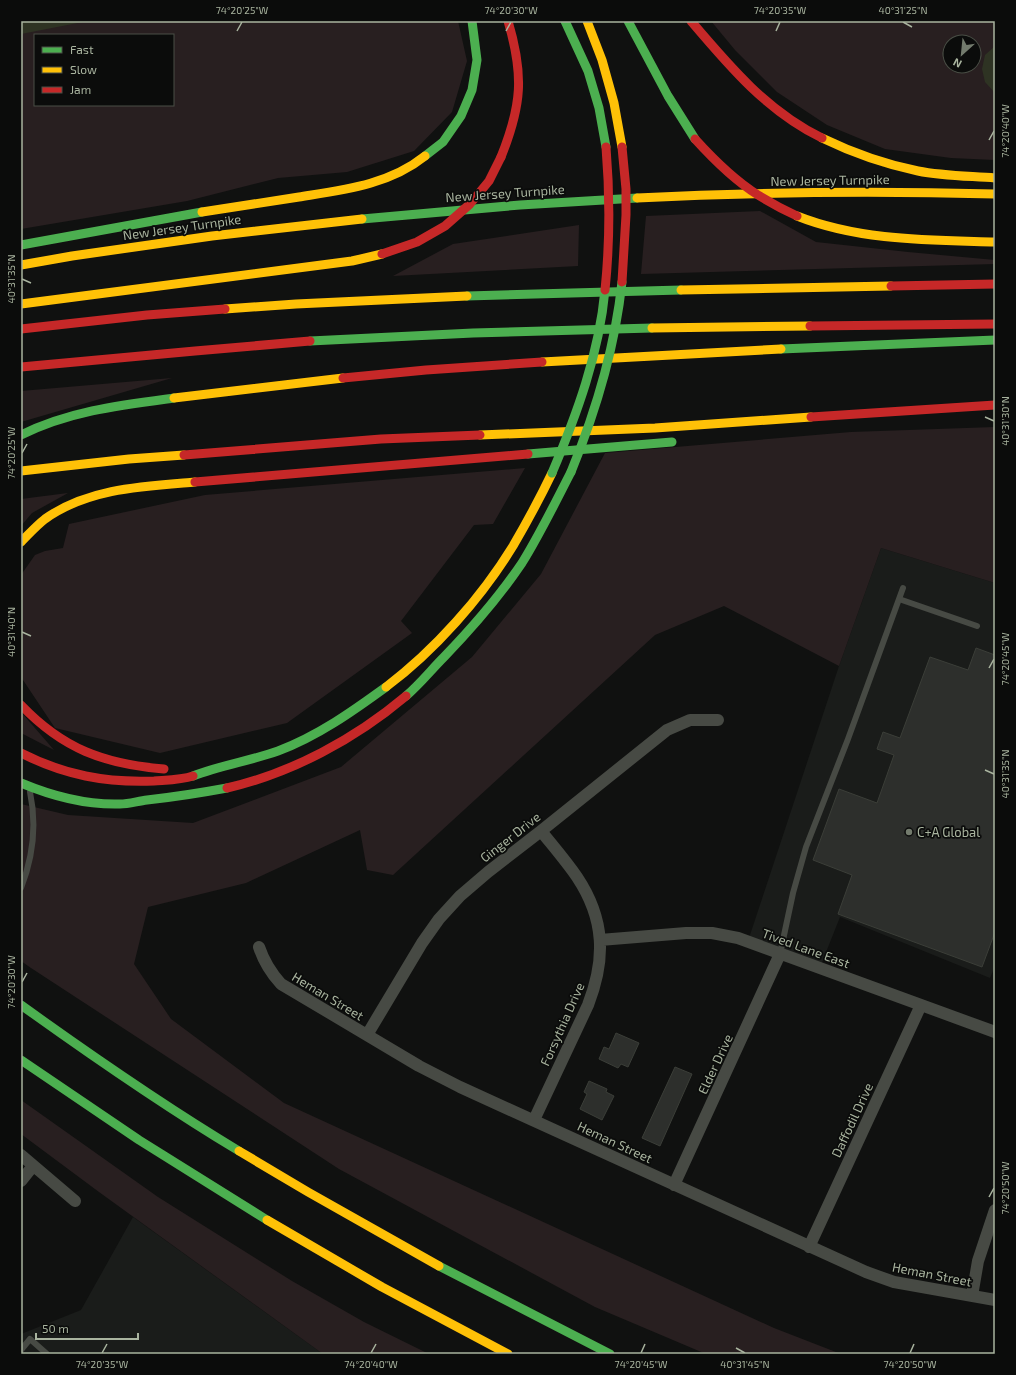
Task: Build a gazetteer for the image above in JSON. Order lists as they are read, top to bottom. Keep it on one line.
{"streets":{"highway":["New Jersey Turnpike"],"street":["Ginger Drive","Tived Lane East","Heman Street","Forsythia Drive","Elder Drive","Daffodil Drive"]},"crossings":[["Ginger Drive","Heman Street"],["Ginger Drive","Forsythia Drive"],["Tived Lane East","Forsythia Drive"],["Tived Lane East","Elder Drive"],["Tived Lane East","Daffodil Drive"],["Heman Street","Forsythia Drive"],["Heman Street","Elder Drive"],["Heman Street","Daffodil Drive"]],"places":["C+A Global"],"legend":["Fast","Slow","Jam"],"scale_bar":"50 m","north":"bottom left","coordinates":["74°20'25\"W","74°20'30\"W","74°20'35\"W","40°31'25\"N","74°20'40\"W","40°31'35\"N","40°31'30\"N","40°31'40\"N","74°20'45\"W","74°20'50\"W","40°31'45\"N"]}
